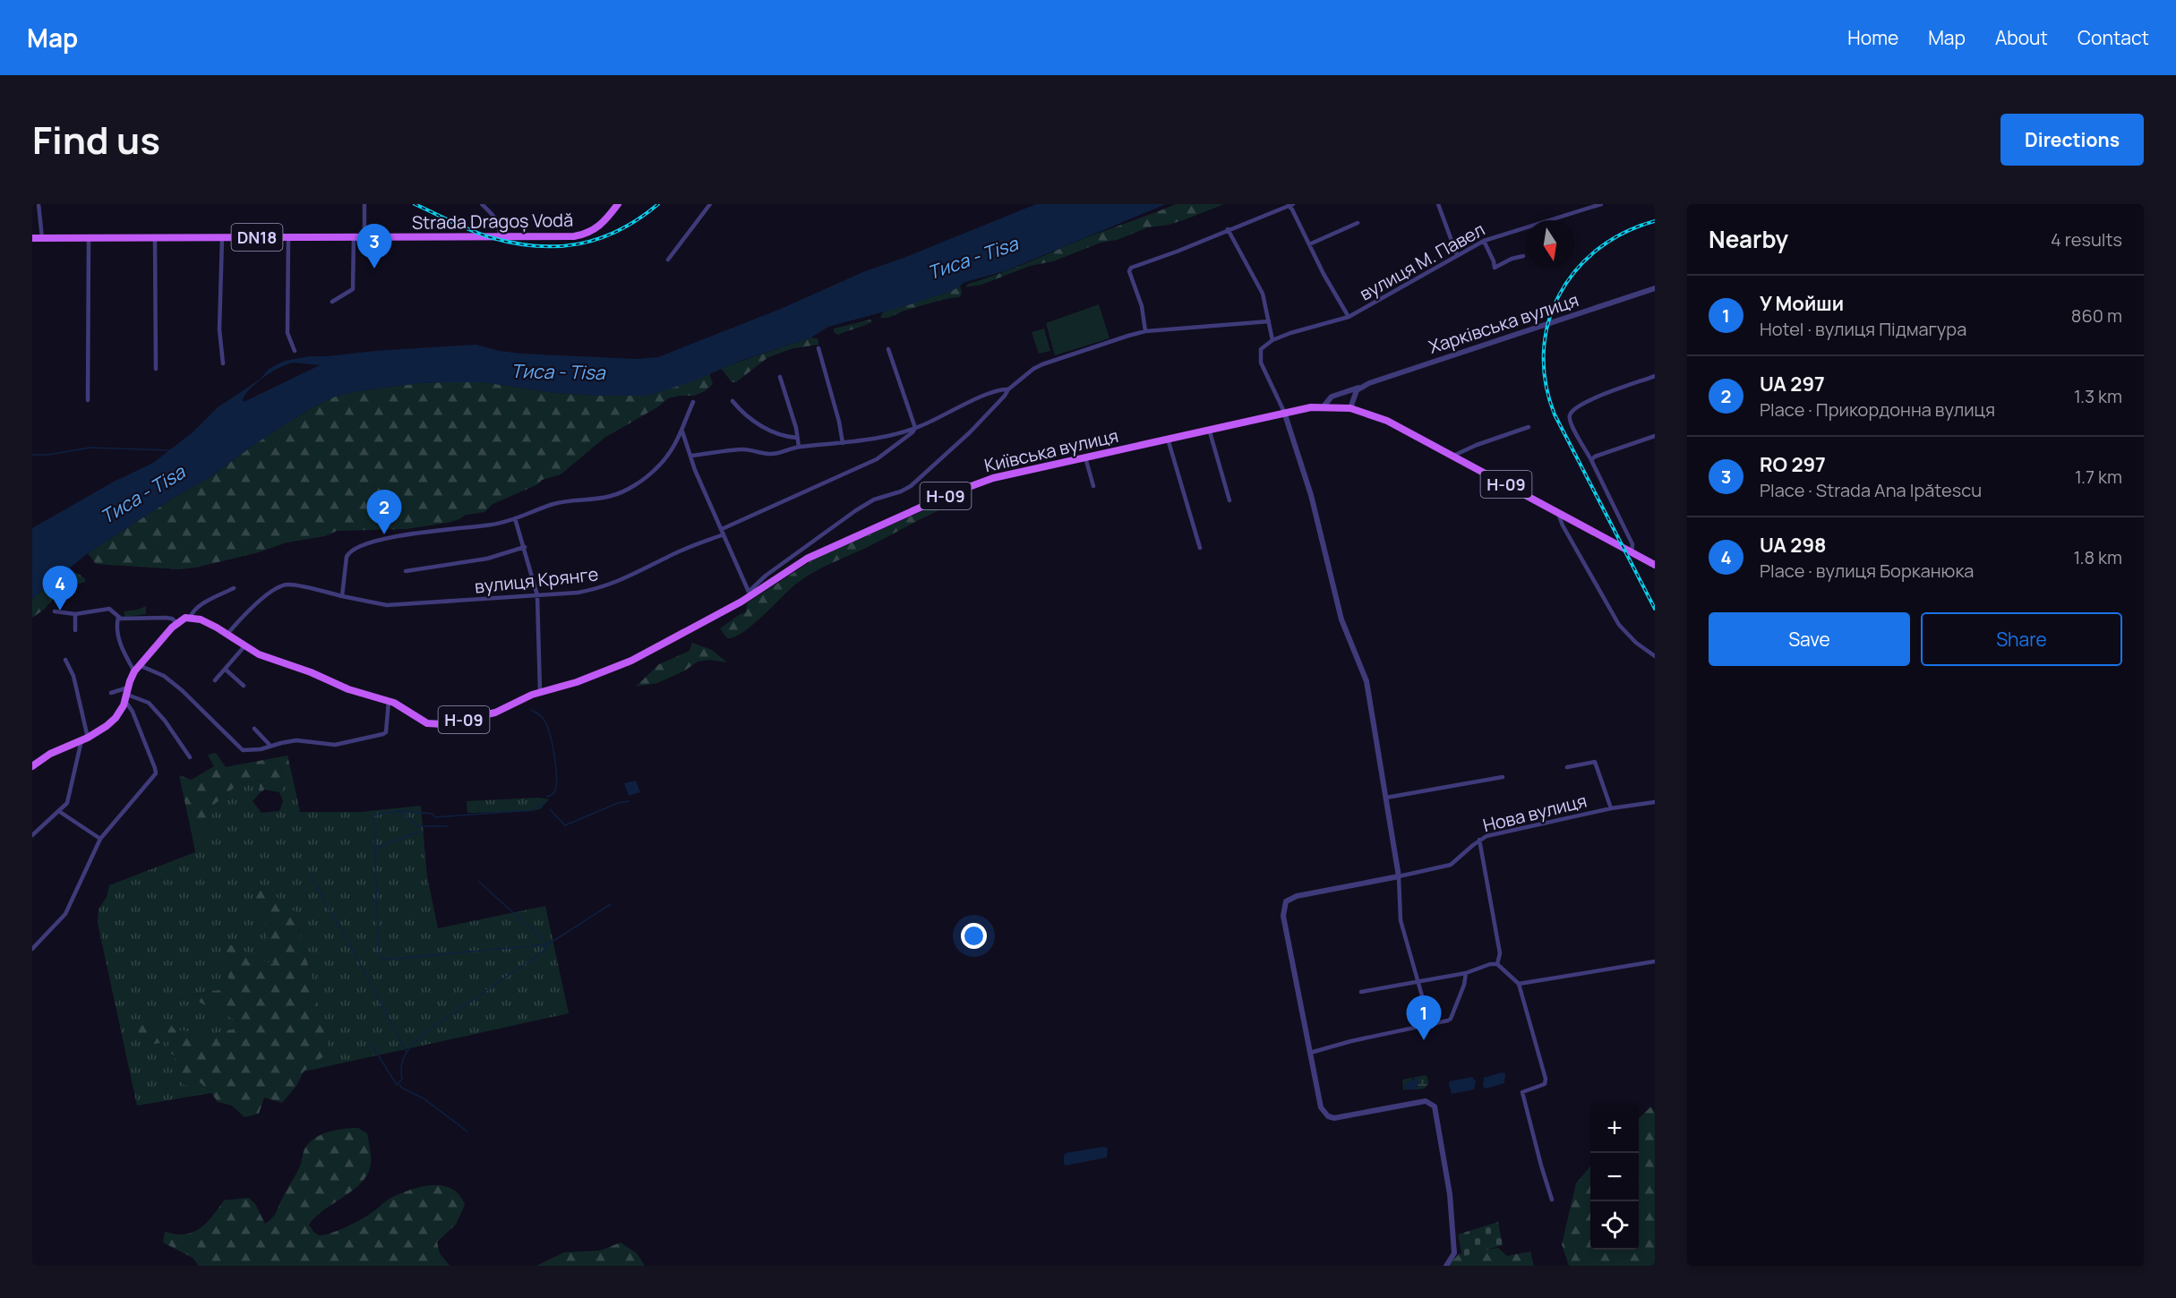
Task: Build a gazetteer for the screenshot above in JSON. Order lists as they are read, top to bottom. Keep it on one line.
{"streets":{"main road":["Strada Dragoș Vodă","DN18","Київська вулиця","Н-09"],"street":["вулиця М. Павел","Харківська вулиця","вулиця Крянге","Нова вулиця"]},"crossings":[["Харківська вулиця","Київська вулиця"],["Київська вулиця","Н-09"],["Н-09","вулиця Крянге"]],"water":["Тиса - Tisa"],"north":"bottom","page":{"header":"Map","nav":["Home","Map","About","Contact"],"title":"Find us","buttons":["Directions",["Save","Share"]],"heading":["Nearby","4 results"],"pins":["3","2","4","1"],"list":[{"mark":"1","name":"У Мойши","note":"Hotel · вулиця Підмагура","value":"860 m"},{"mark":"2","name":"UA 297","note":"Place · Прикордонна вулиця","value":"1.3 km"},{"mark":"3","name":"RO 297","note":"Place · Strada Ana Ipătescu","value":"1.7 km"},{"mark":"4","name":"UA 298","note":"Place · вулиця Борканюка","value":"1.8 km"}],"map_buttons":["+","−"]}}
